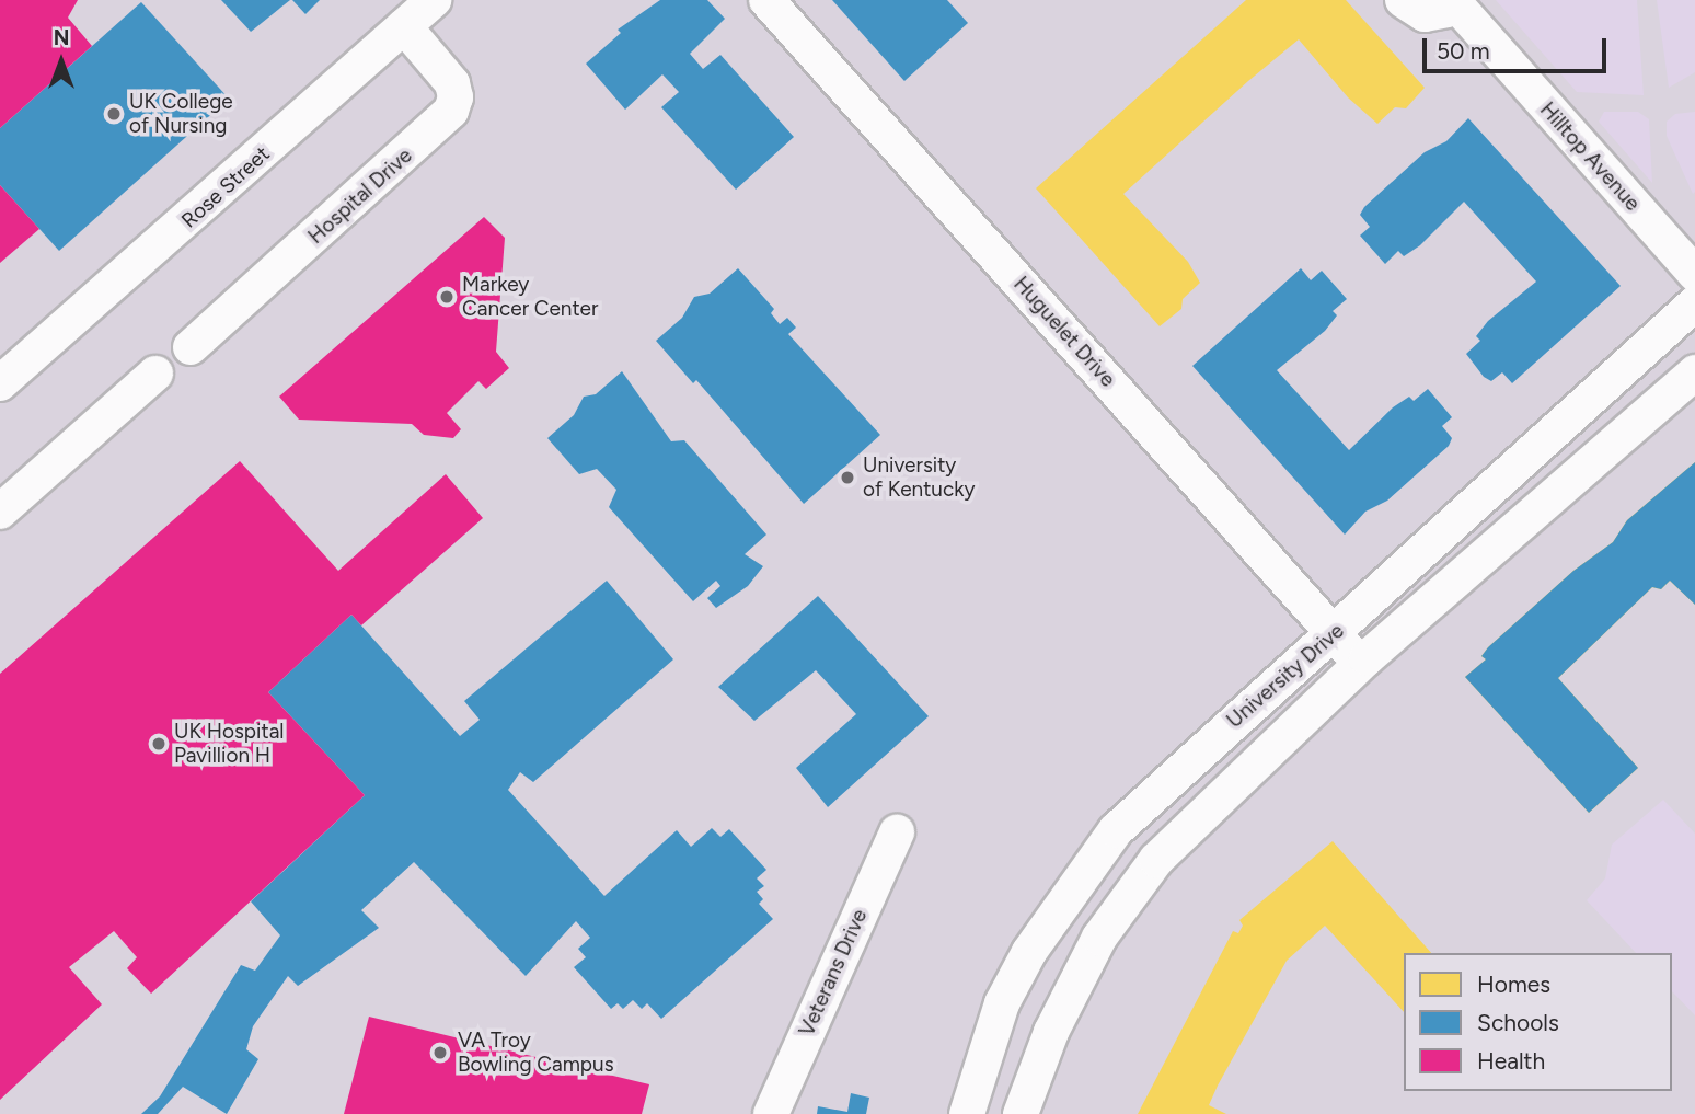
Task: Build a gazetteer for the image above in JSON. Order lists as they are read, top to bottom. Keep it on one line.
{"streets":{"street":["Hilltop Avenue","Rose Street","Hospital Drive","Huguelet Drive","University Drive","Veterans Drive"]},"crossings":[["Rose Street","Hospital Drive"],["Huguelet Drive","University Drive"]],"places":["UK College of Nursing","Markey Cancer Center","University of Kentucky","UK Hospital Pavillion H","VA Troy Bowling Campus"],"legend":["Homes","Schools","Health"],"scale_bar":"50 m","north":"top"}
